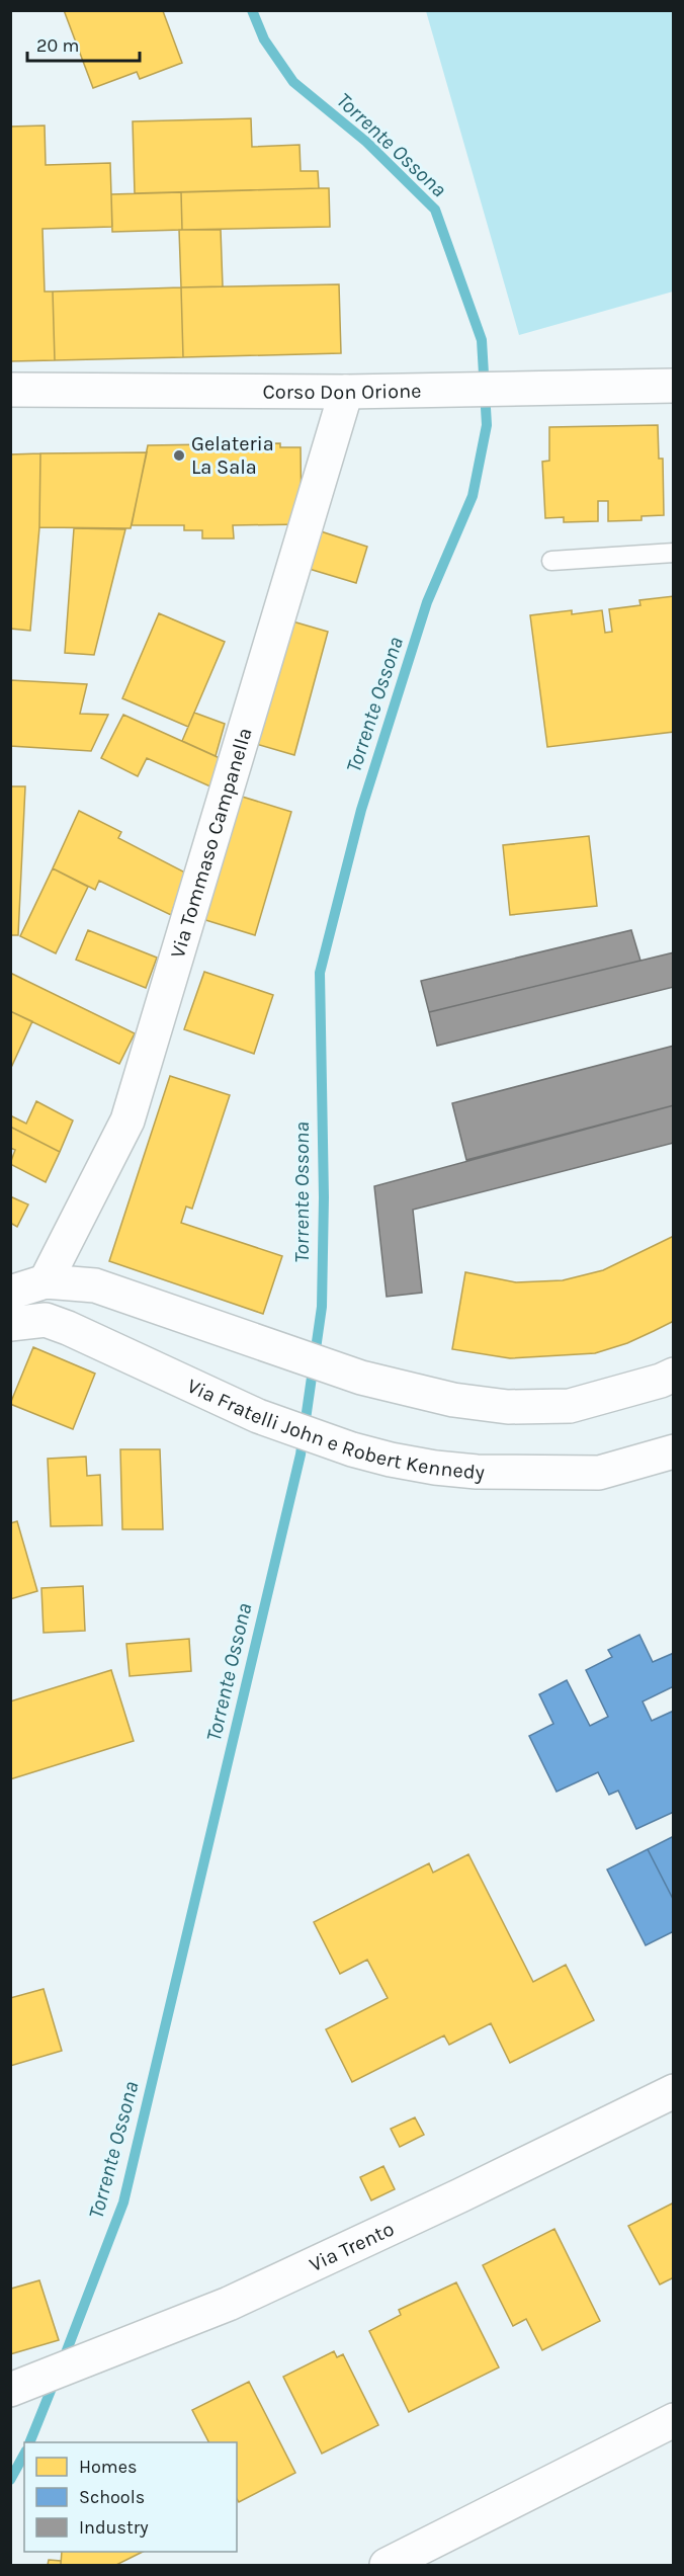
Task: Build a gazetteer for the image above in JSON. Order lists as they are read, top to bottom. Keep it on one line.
{"streets":{"street":["Corso Don Orione","Via Tommaso Campanella","Via Fratelli John e Robert Kennedy","Via Trento"]},"crossings":[["Corso Don Orione","Via Tommaso Campanella"]],"water":["Torrente Ossona"],"places":["Gelateria La Sala"],"legend":["Homes","Schools","Industry"],"scale_bar":"20 m"}
